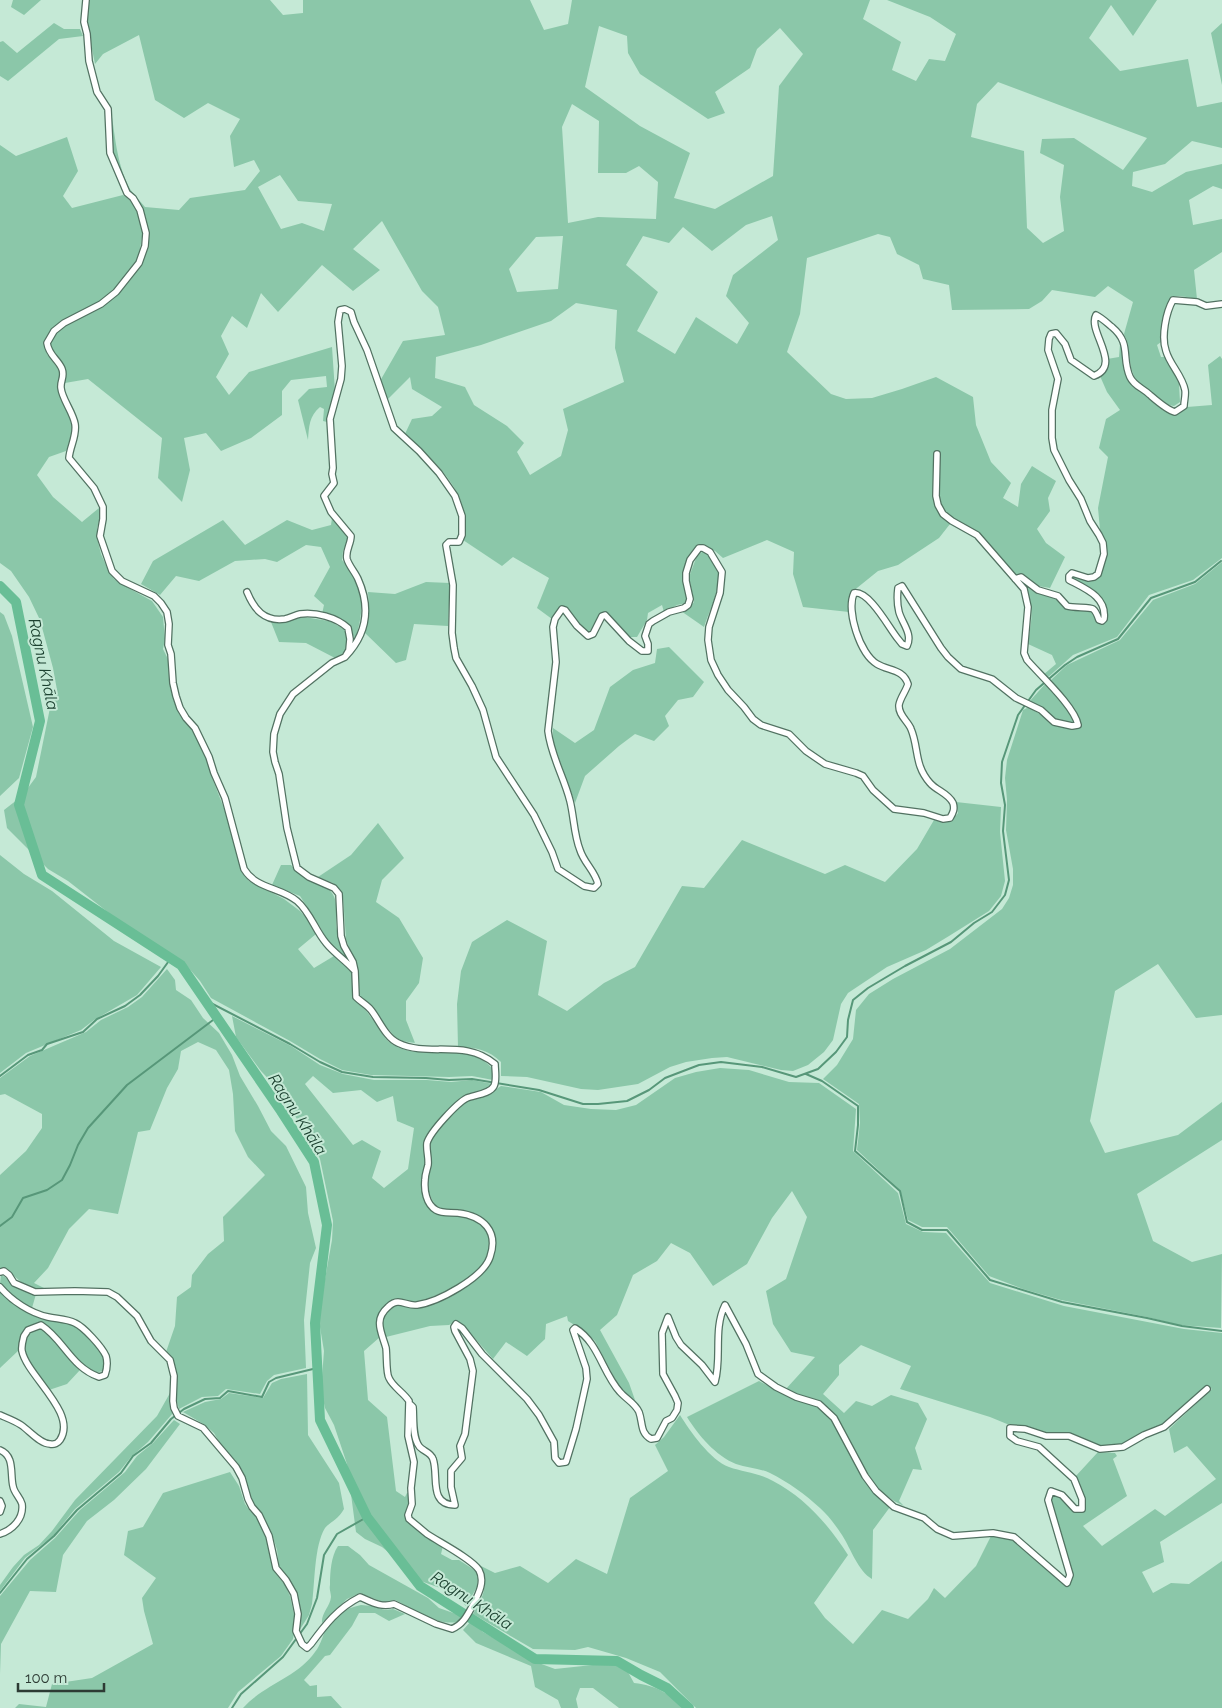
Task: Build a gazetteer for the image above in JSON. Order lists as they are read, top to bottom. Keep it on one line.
{"water":["Ragnu Khāla"],"scale_bar":"100 m"}
